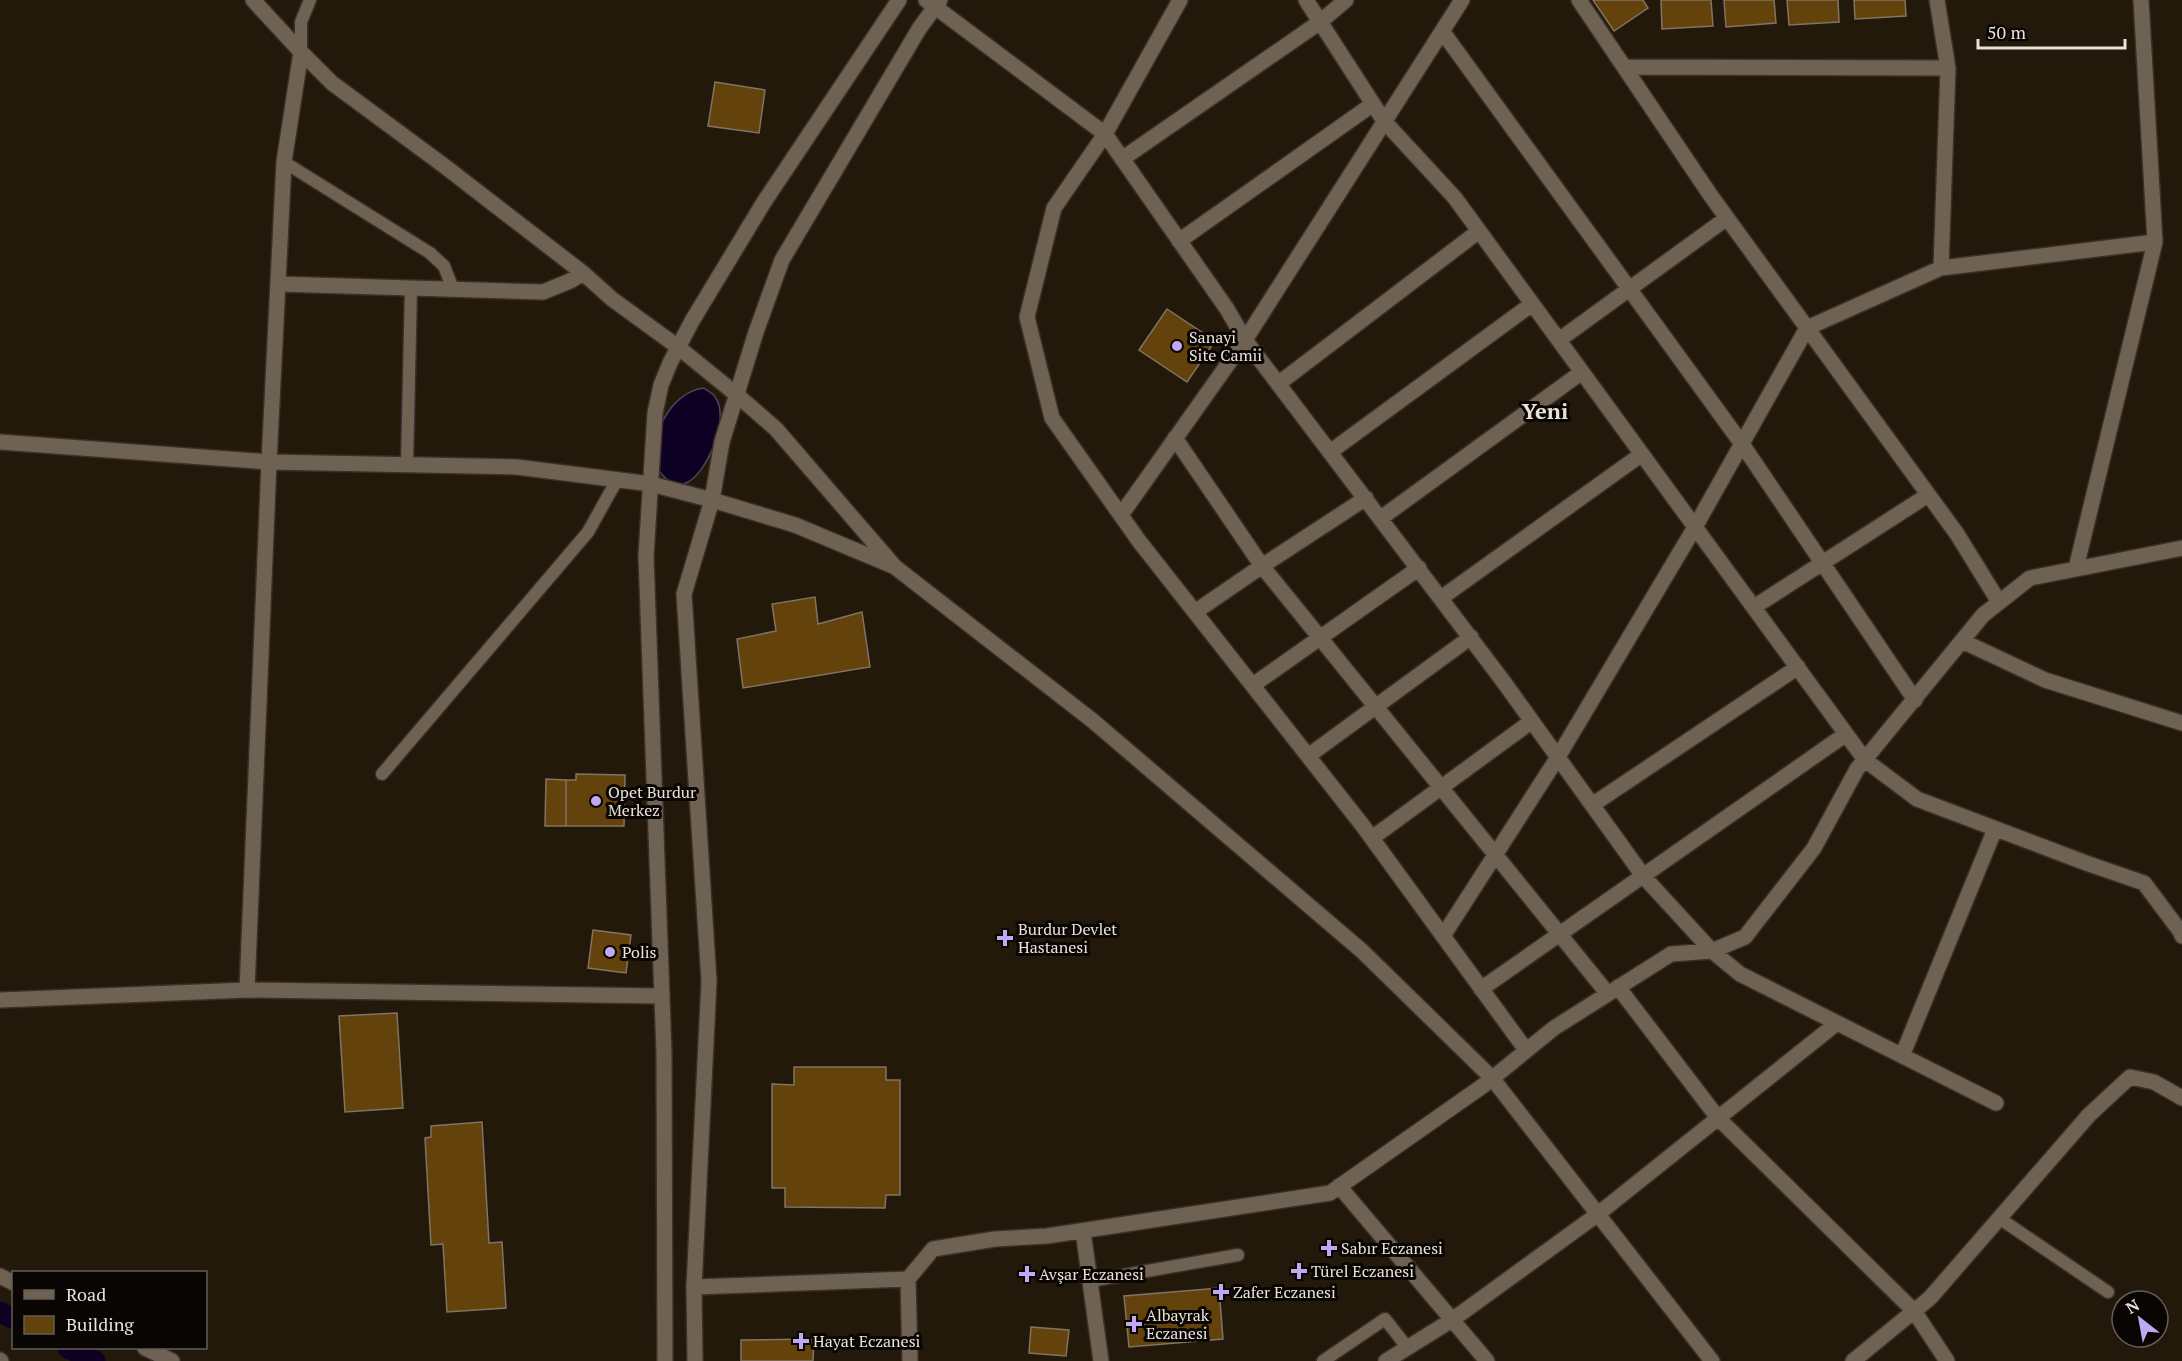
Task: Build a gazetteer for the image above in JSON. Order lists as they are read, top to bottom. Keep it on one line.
{"districts":["Yeni"],"places":{"other":["Sanayi Site Camii","Opet Burdur Merkez","Polis"],"health":["Burdur Devlet Hastanesi","Sabır Eczanesi","Türel Eczanesi","Avşar Eczanesi","Zafer Eczanesi","Albayrak Eczanesi","Hayat Eczanesi"]},"legend":["Road","Building"],"scale_bar":"50 m","north":"top left"}
